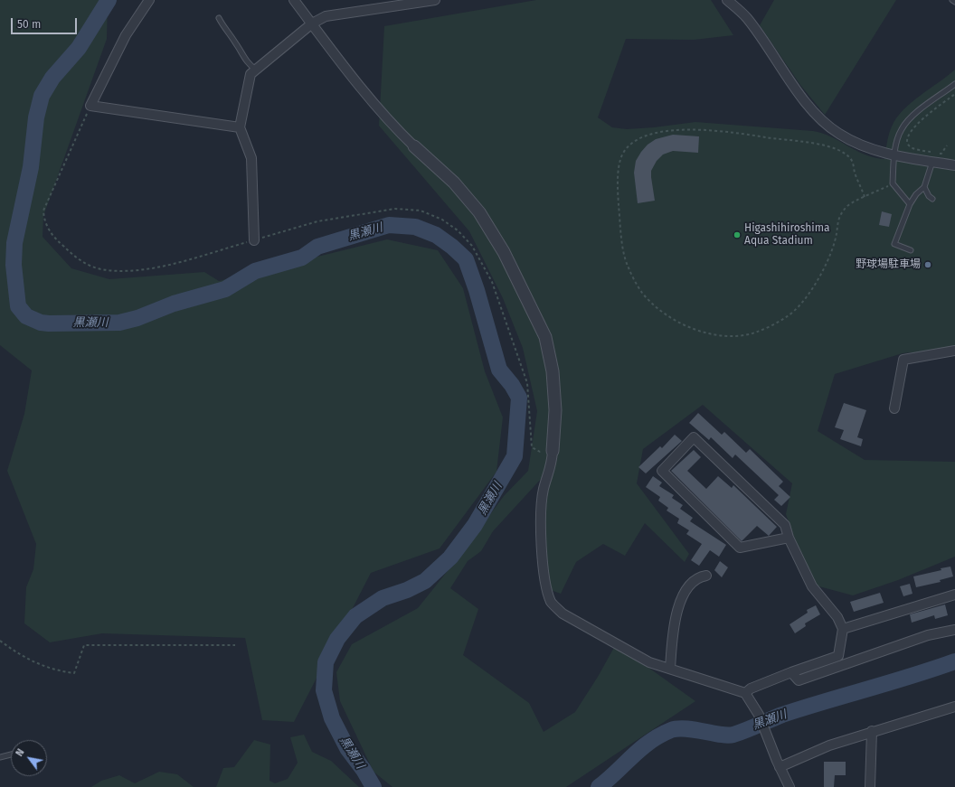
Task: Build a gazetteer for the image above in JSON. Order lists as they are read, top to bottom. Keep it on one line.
{"water":["黒瀬川"],"places":["Higashihiroshima Aqua Stadium","野球場駐車場"],"scale_bar":"50 m","north":"top left"}
